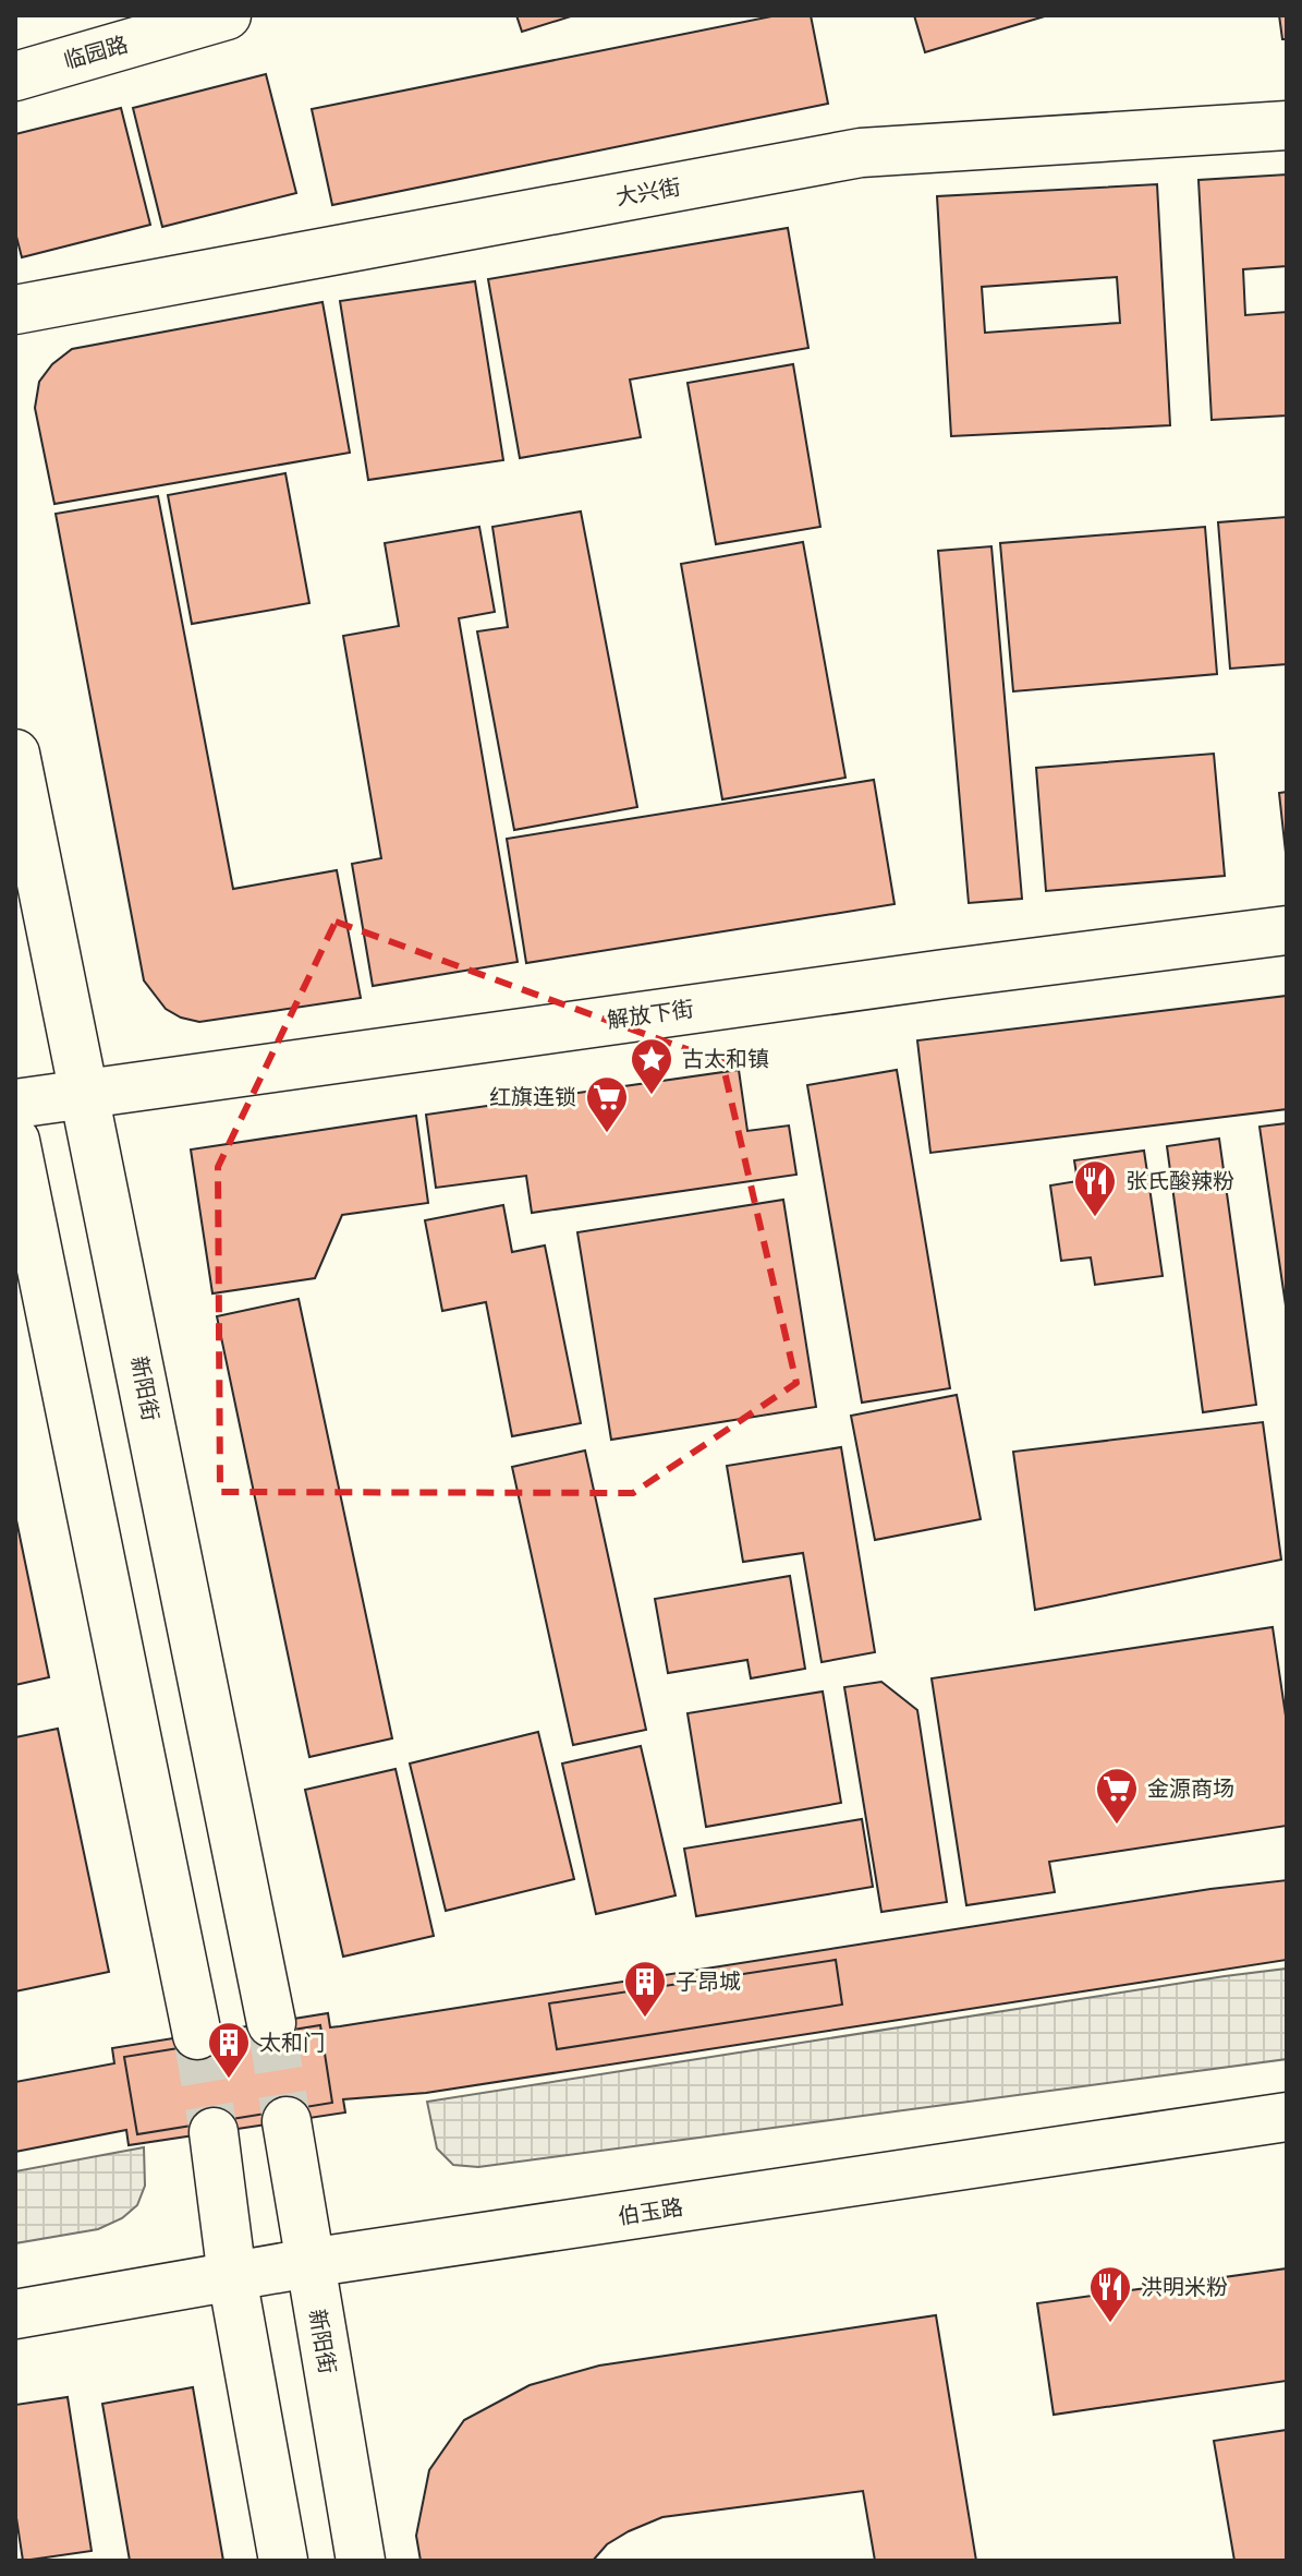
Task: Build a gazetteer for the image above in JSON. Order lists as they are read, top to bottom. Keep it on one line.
{"streets":{"main road":["临园路","大兴街","解放下街","新阳街","伯玉路"]},"crossings":[["解放下街","新阳街"],["新阳街","伯玉路"]],"places":{"place":["古太和镇"],"supermarket":["红旗连锁","金源商场"],"restaurant":["张氏酸辣粉","洪明米粉"],"building":["子昂城","太和门"]}}
